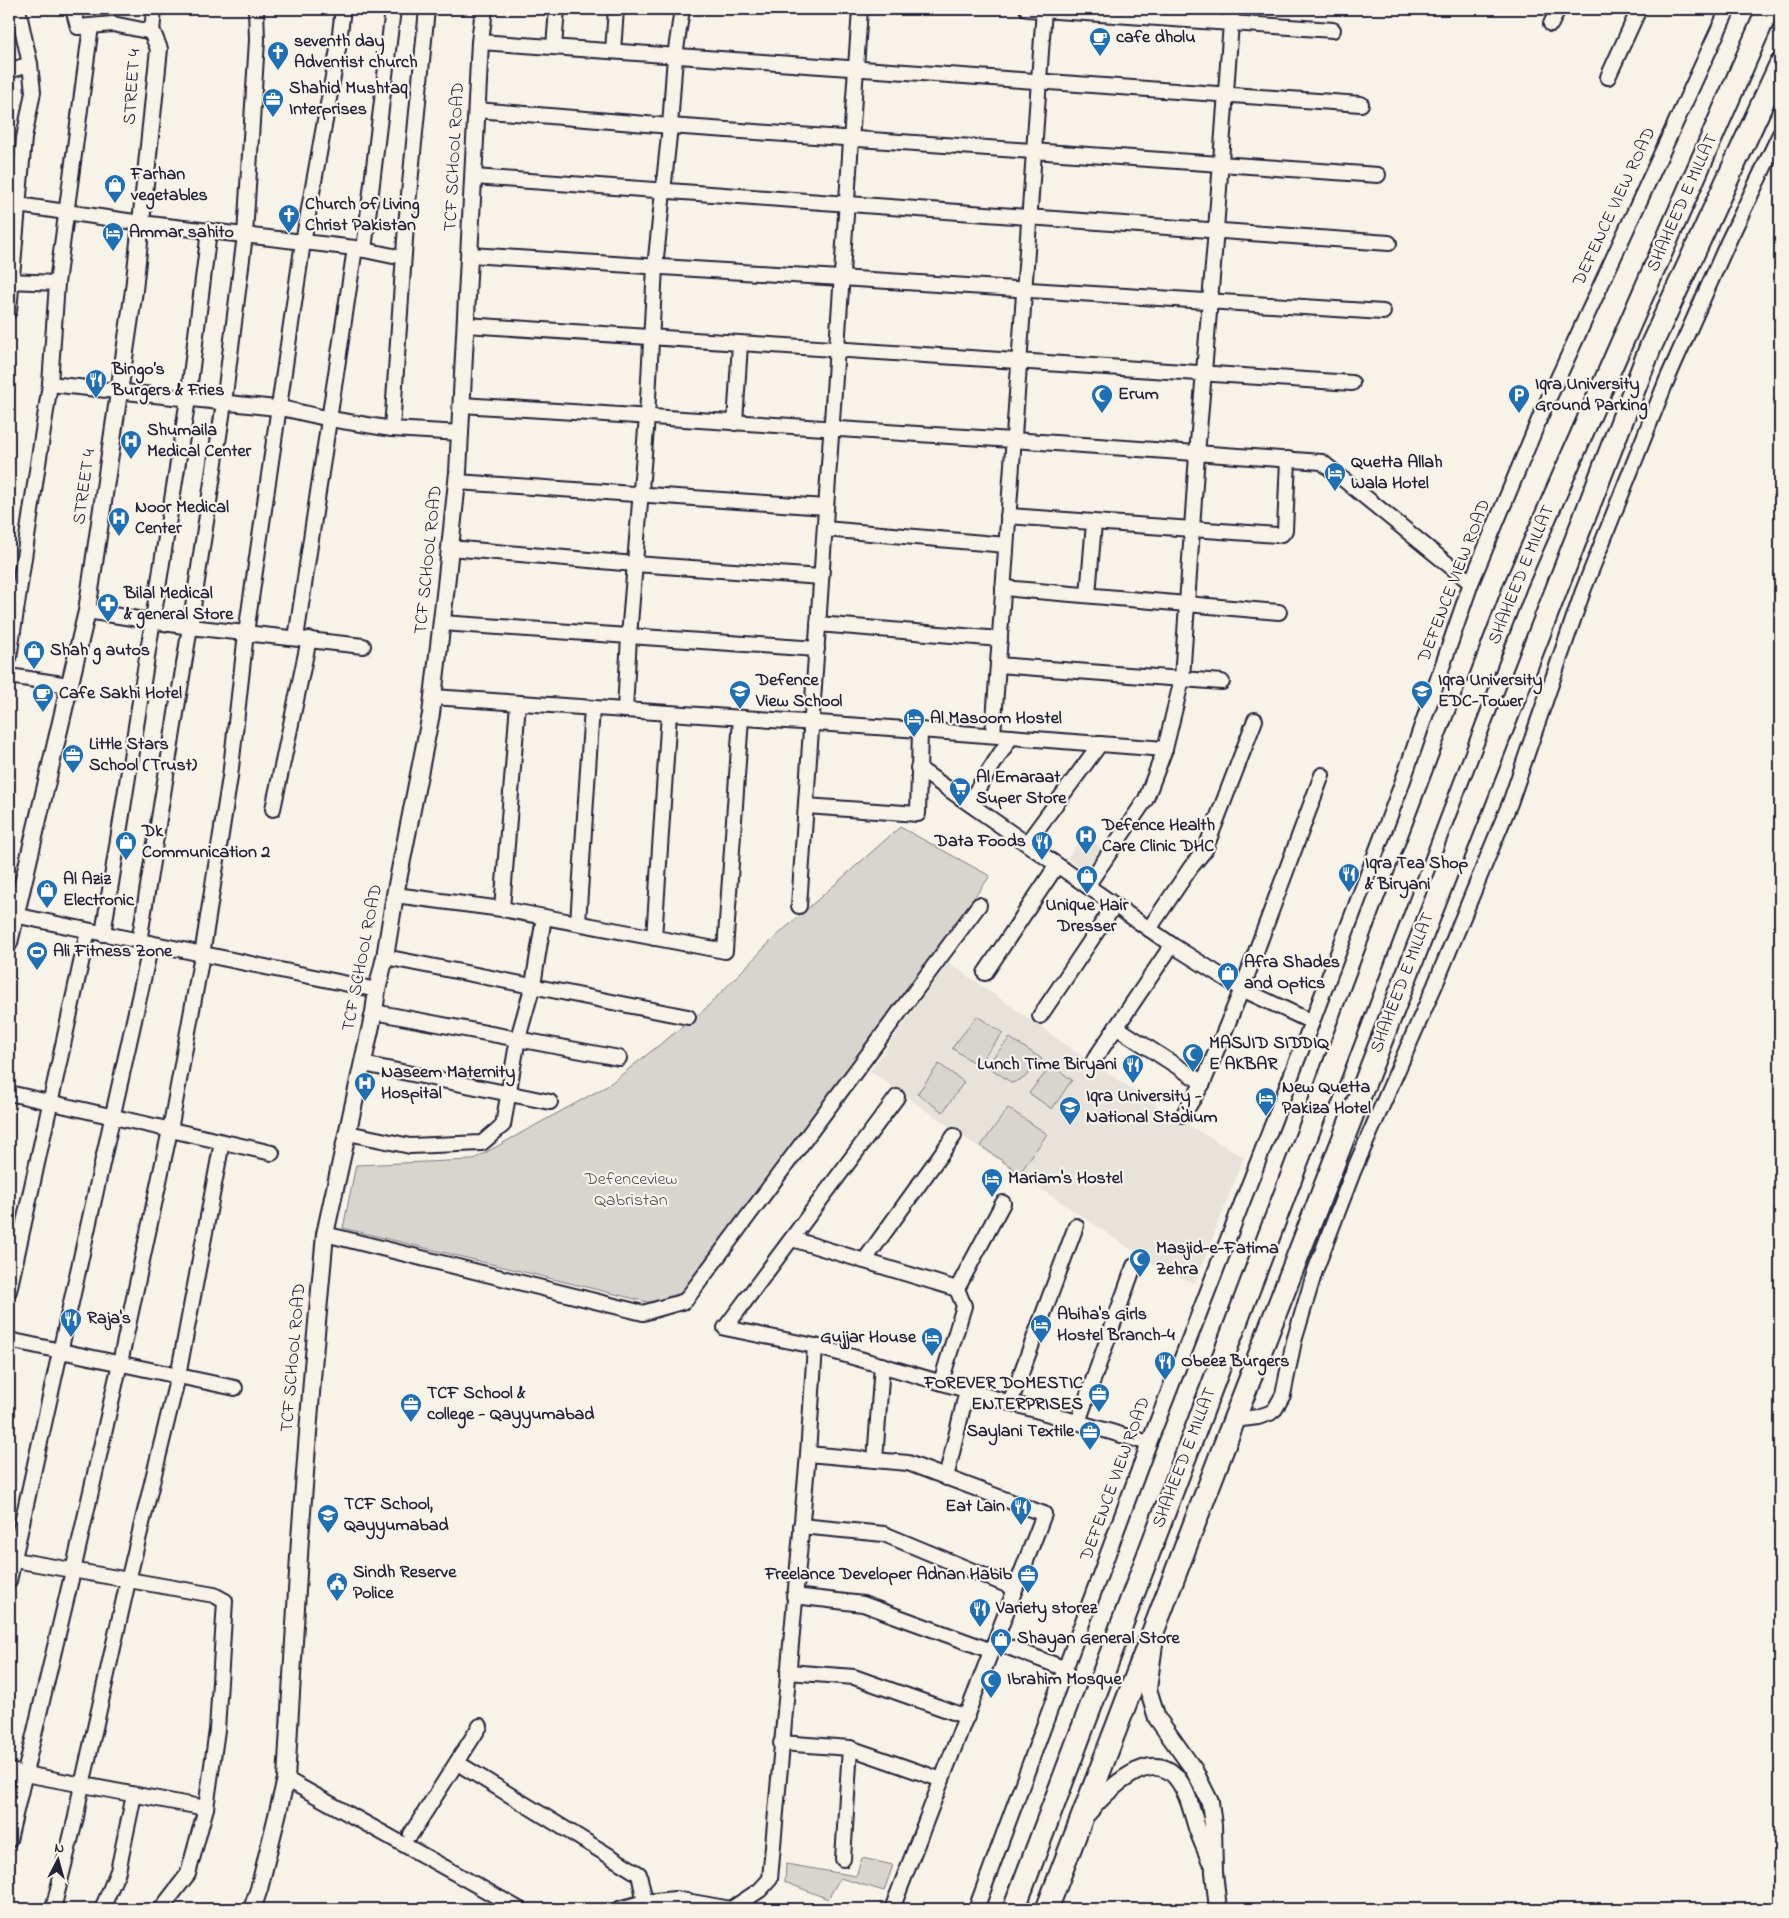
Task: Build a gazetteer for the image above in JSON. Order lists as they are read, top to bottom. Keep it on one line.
{"streets":{"main road":["SHAHEED E MILLAT"],"street":["STREET 4","TCF SCHOOL ROAD","DEFENCE VIEW ROAD"]},"parks":["Defenceview Qabristan"],"places":{"cafe":["cafe dholu","Cafe Sakhi Hotel"],"church":["seventh day Adventist church","Church of Living Christ Pakistan"],"office":["Shahid Mushtaq Interprises","Little Stars School (Trust)","FOREVER DOMESTIC ENTERPRISES","TCF School & college - Qayyumabad","Saylani Textile","Freelance Developer Adnan Habib"],"shop":["Farhan vegetables","Shah g autos","Dk Communication 2","Unique Hair Dresser","Al Aziz Electronic","Afra Shades and Optics","Shayan General Store"],"hotel":["Ammar sahito","Quetta Allah Wala Hotel","Al Masoom Hostel","New Quetta Pakiza Hotel","Mariam's Hostel","Abiha's Girls Hostel Branch-4","Gujjar House"],"restaurant":["Bingo’s Burgers & Fries","Data Foods","Iqra Tea Shop & Biryani","Lunch Time Biryani","Raja's","Obeez Burgers","Eat Lain","Variety storez"],"mosque":["Erum","MASJID SIDDIQ E AKBAR","Masjid-e-Fatima Zehra","Ibrahim Mosque"],"parking":["Iqra University Ground Parking"],"hospital":["Shumaila Medical Center","Noor Medical Center","Defence Health Care Clinic DHC","Naseem Maternity Hospital"],"pharmacy":["Bilal Medical & general Store"],"school or university":["Defence View School","Iqra University EDC-Tower","Iqra University - National Stadium","TCF School, Qayyumabad"],"supermarket":["Al Emaraat Super Store"],"sports":["Ali Fitness Zone"],"public building":["Sindh Reserve Police"]},"north":"top"}
